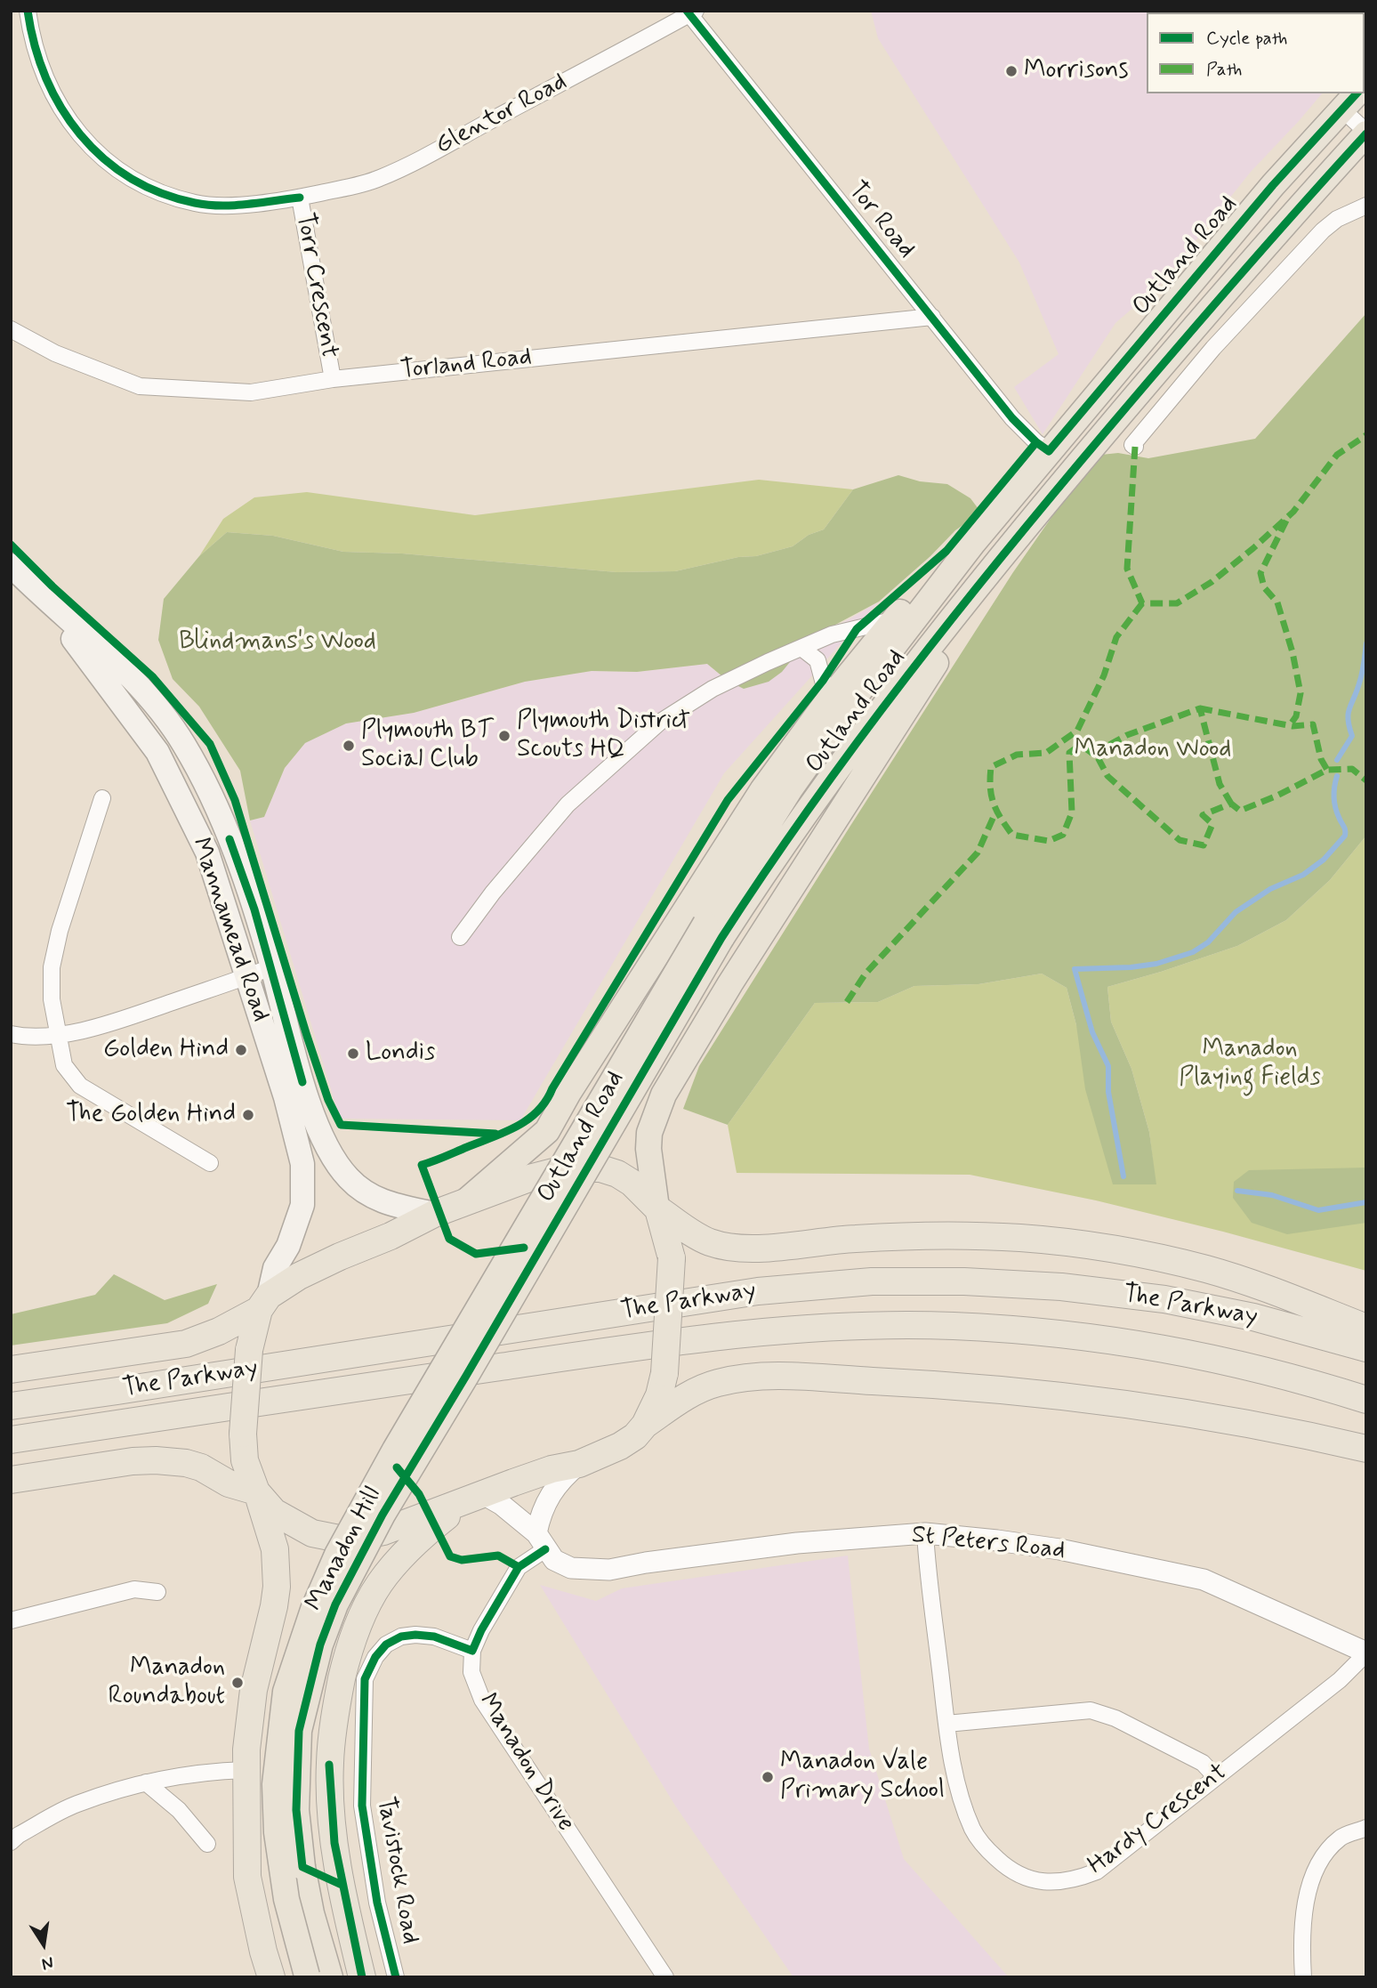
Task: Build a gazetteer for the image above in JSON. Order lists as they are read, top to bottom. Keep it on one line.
{"streets":{"highway":["The Parkway"],"main road":["Outland Road","Mannamead Road","Manadon Hill"],"street":["Glentor Road","Tor Road","Torr Crescent","Torland Road","St Peters Road","Manadon Drive","Hardy Crescent","Tavistock Road"]},"crossings":[["Glentor Road","Tor Road"],["Glentor Road","Torr Crescent"],["Tor Road","Outland Road"],["Tor Road","Torland Road"],["Outland Road","Manadon Hill"],["Torr Crescent","Torland Road"],["St Peters Road","Hardy Crescent"],["Manadon Drive","Tavistock Road"]],"parks":["Blindmans's Wood","Manadon Wood","Manadon Playing Fields"],"places":["Morrisons","Plymouth District Scouts HQ","Plymouth BT Social Club","Golden Hind","Londis","The Golden Hind","Manadon Roundabout","Manadon Vale Primary School"],"legend":["Cycle path","Path"],"north":"bottom"}
